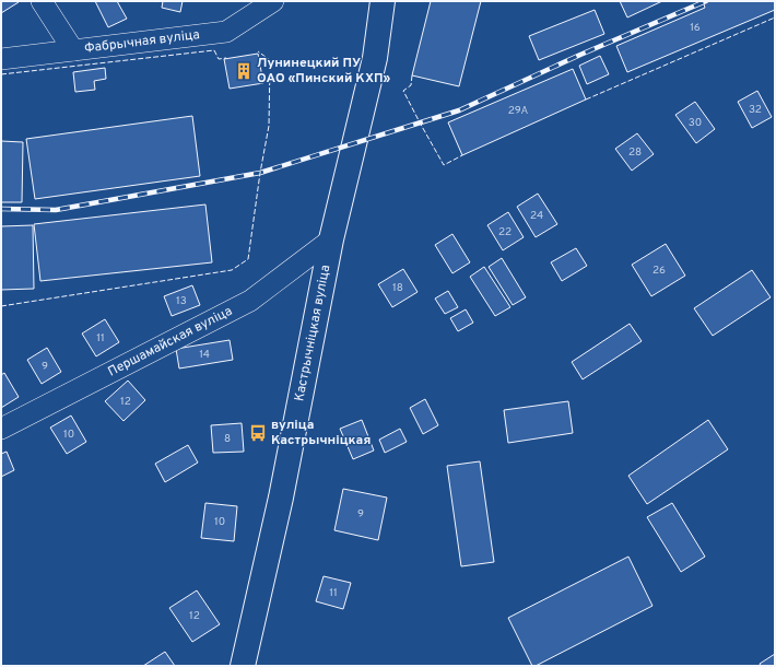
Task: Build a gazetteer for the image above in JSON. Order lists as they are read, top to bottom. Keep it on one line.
{"streets":{"main road":["Кастрычніцкая вуліца"],"street":["Фабрычная вуліца","Першамайская вуліца"]},"crossings":[["Кастрычніцкая вуліца","Першамайская вуліца"]],"places":{"building":["Лунинецкий ПУ ОАО «Пинский КХП»"],"bus stop":["вуліца Кастрычніцкая"]},"house_numbers":["16","32","29А","30","28","24","22","26","18","13","11","14","9","12","10","8","9","10","11","12"]}
